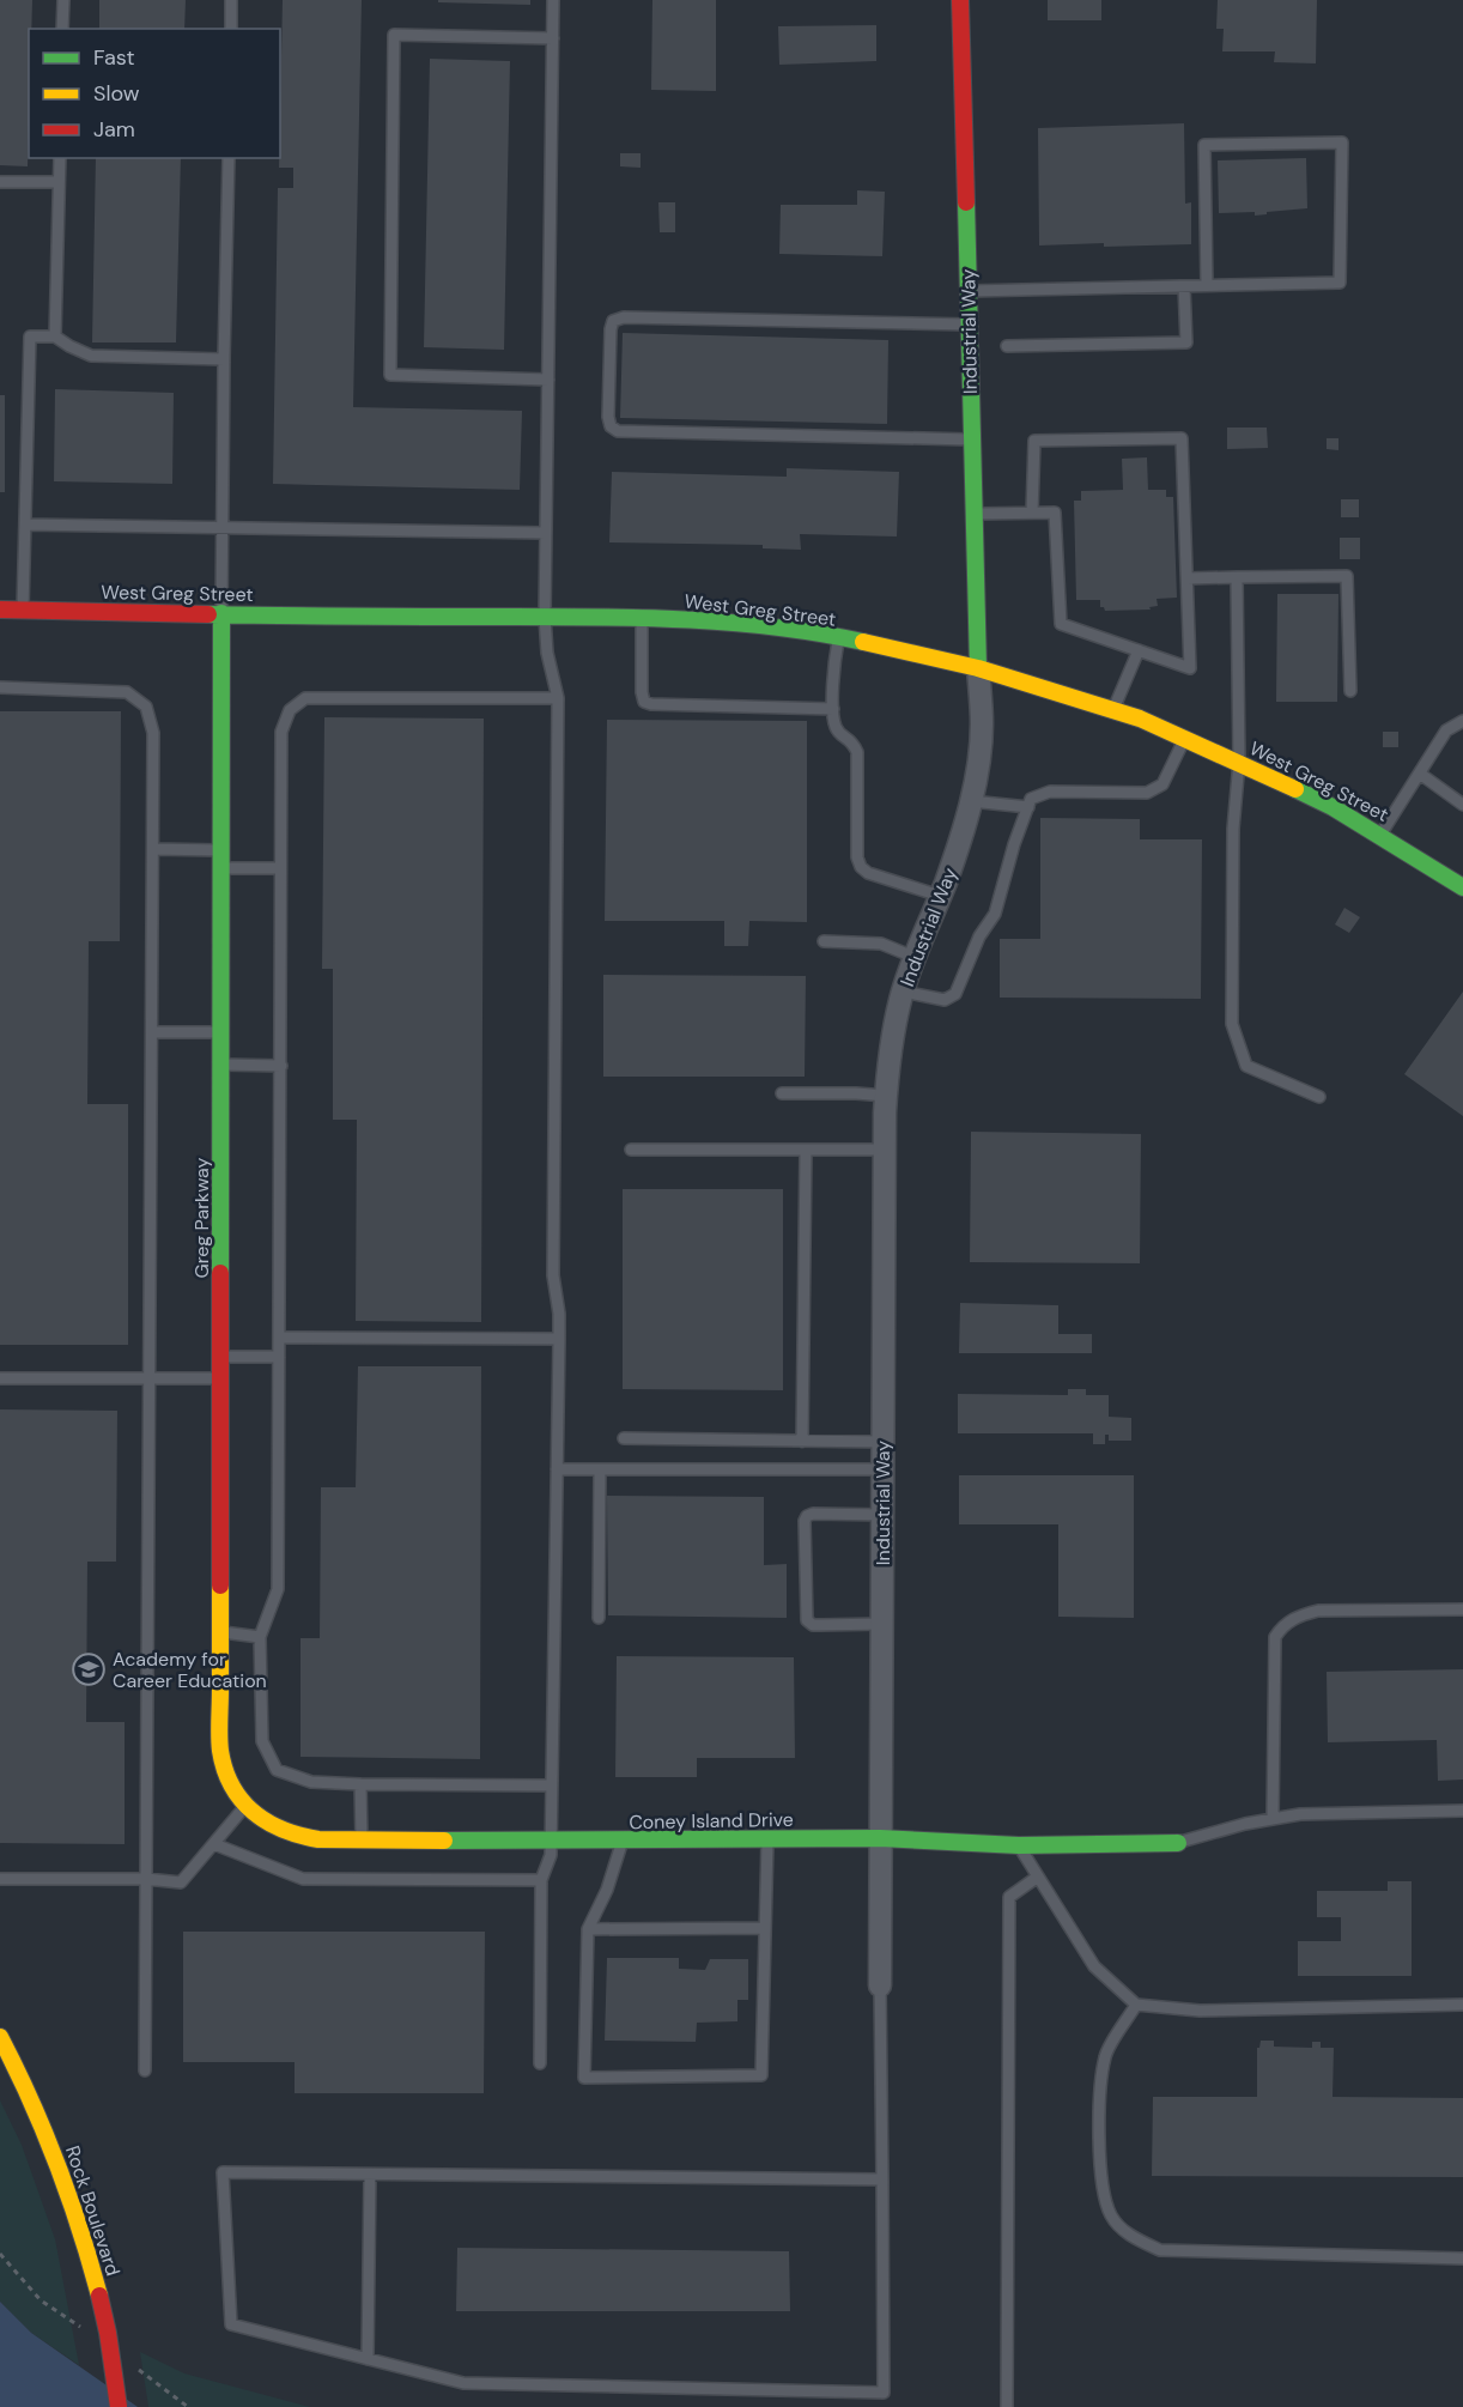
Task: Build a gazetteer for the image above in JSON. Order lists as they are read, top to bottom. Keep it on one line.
{"streets":{"street":["Industrial Way","West Greg Street","Greg Parkway","Coney Island Drive","Rock Boulevard"]},"crossings":[["Industrial Way","West Greg Street"],["Industrial Way","Coney Island Drive"],["West Greg Street","Greg Parkway"],["Greg Parkway","Coney Island Drive"]],"places":{"school or university":["Academy for Career Education"]},"legend":["Fast","Slow","Jam"]}
